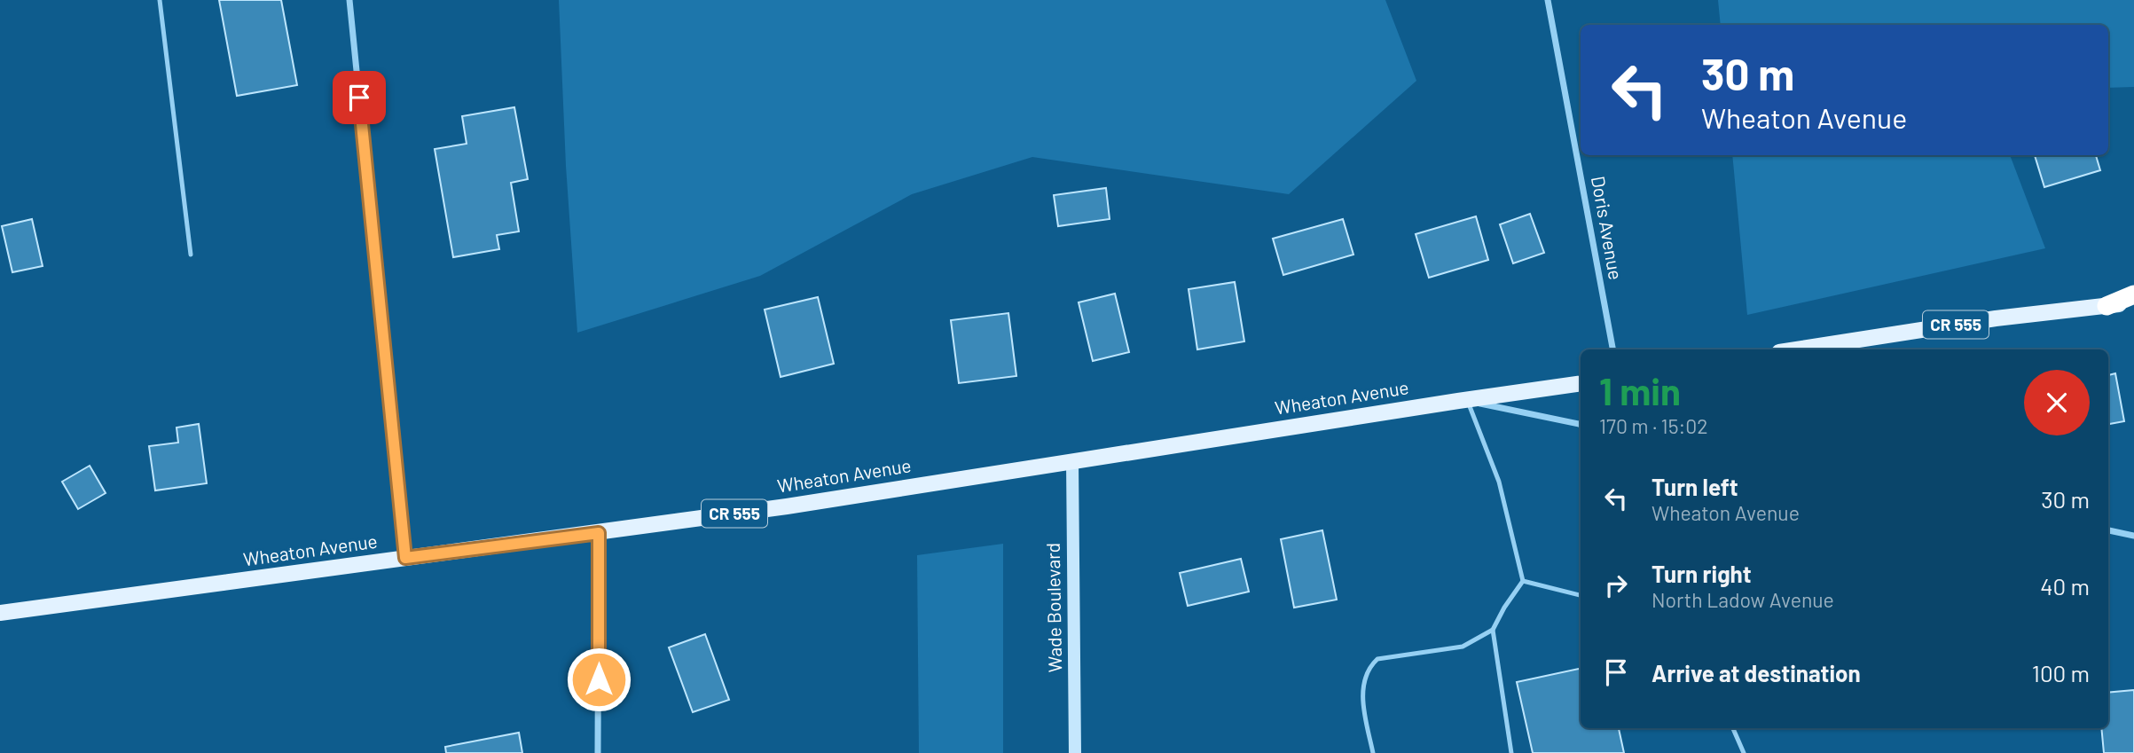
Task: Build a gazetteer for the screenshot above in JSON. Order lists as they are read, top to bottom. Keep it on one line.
{"streets":{"main road":["CR 555","Wheaton Avenue","Wade Boulevard"],"street":["Doris Avenue"]},"crossings":[["Wheaton Avenue","Wade Boulevard"]],"page":{"turn":["30 m","Wheaton Avenue"],"heading":["1 min","170 m · 15:02"],"list":[{"name":"Turn left","note":"Wheaton Avenue","value":"30 m"},{"name":"Turn right","note":"North Ladow Avenue","value":"40 m"},{"name":"Arrive at destination","value":"100 m"}]}}
